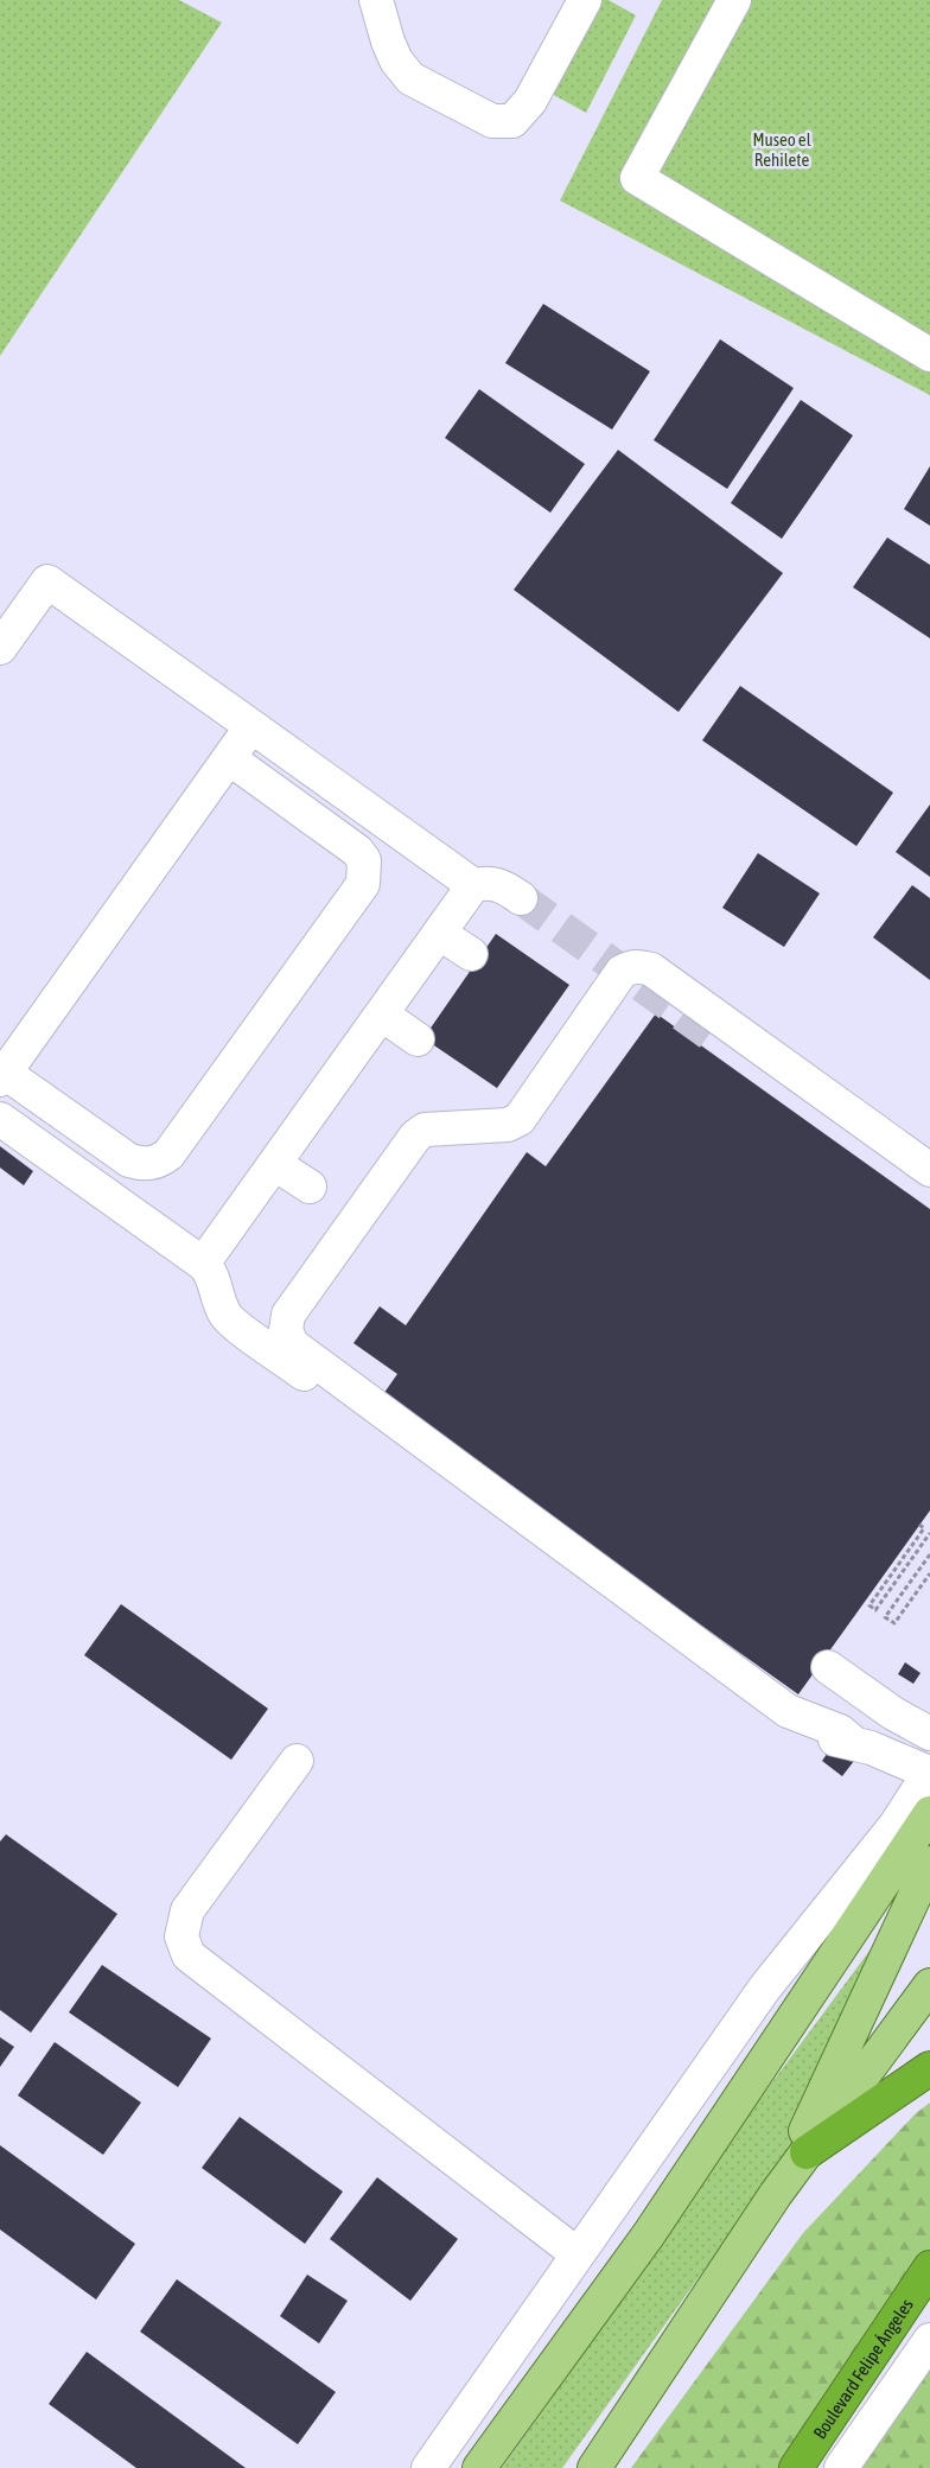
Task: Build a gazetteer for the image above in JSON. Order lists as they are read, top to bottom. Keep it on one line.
{"streets":{"highway":["Boulevard Felipe Ángeles"]},"parks":["Museo el Rehilete"]}
